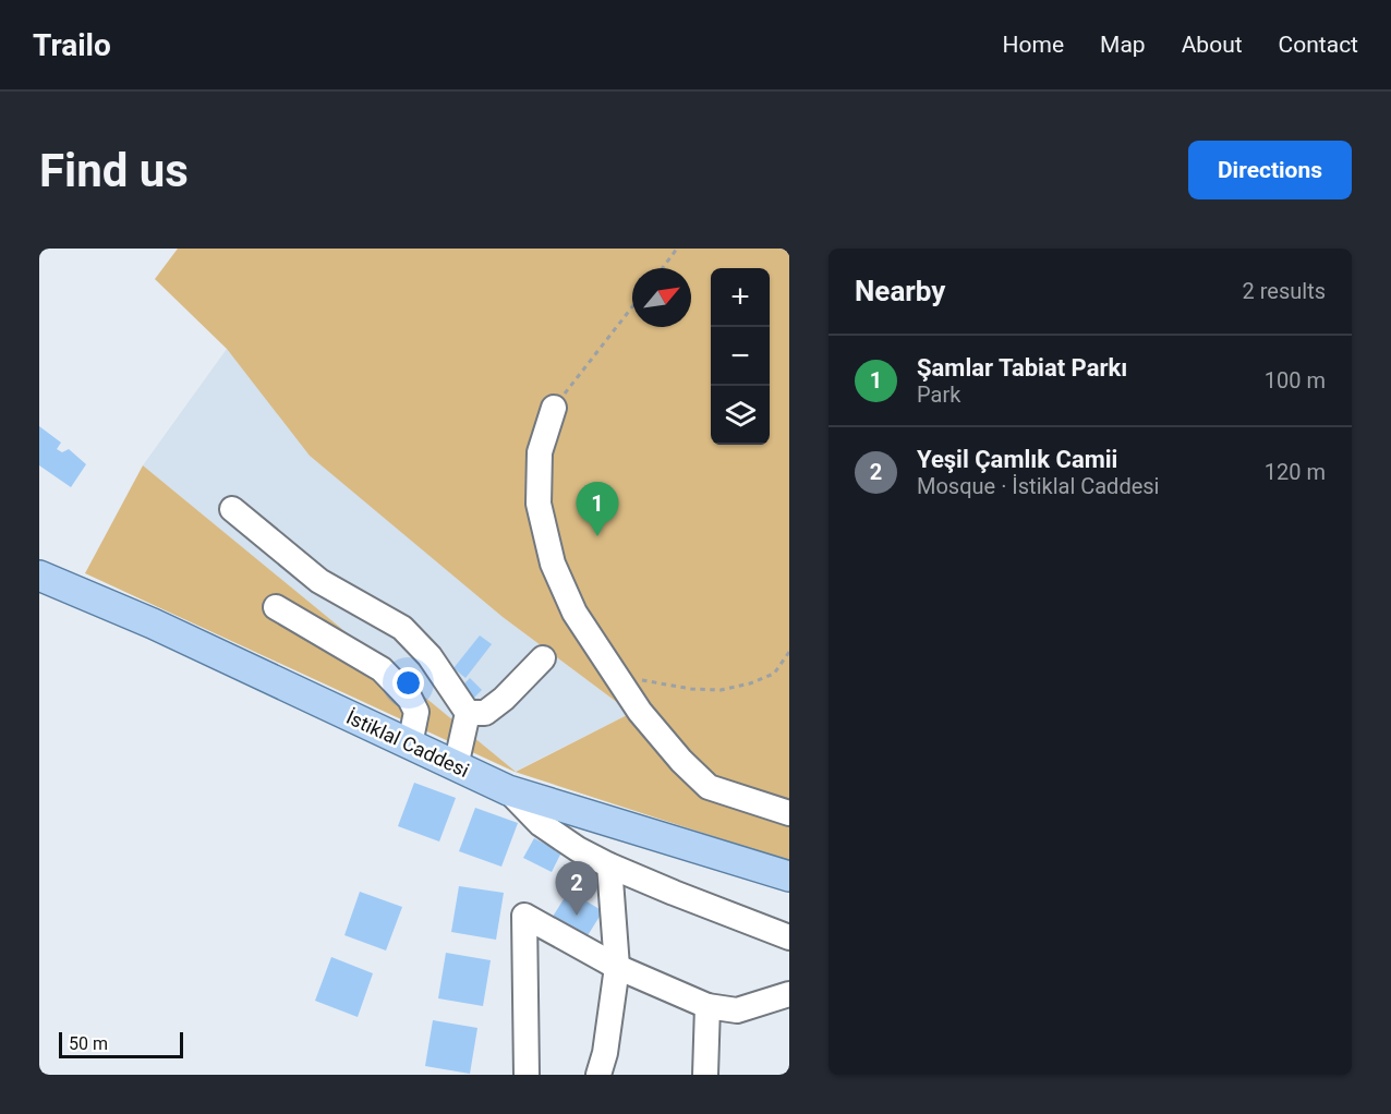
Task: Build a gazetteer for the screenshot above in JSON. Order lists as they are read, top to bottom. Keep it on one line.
{"streets":{"main road":["İstiklal Caddesi"]},"scale_bar":"50 m","north":"top right","page":{"header":"Trailo","nav":["Home","Map","About","Contact"],"buttons":"Directions","title":"Find us","heading":["Nearby","2 results"],"map_buttons":["+","−"],"list":[{"mark":"1","name":"Şamlar Tabiat Parkı","note":"Park","value":"100 m"},{"mark":"2","name":"Yeşil Çamlık Camii","note":"Mosque · İstiklal Caddesi","value":"120 m"}],"pins":["1","2"],"scale":"50 m"}}
